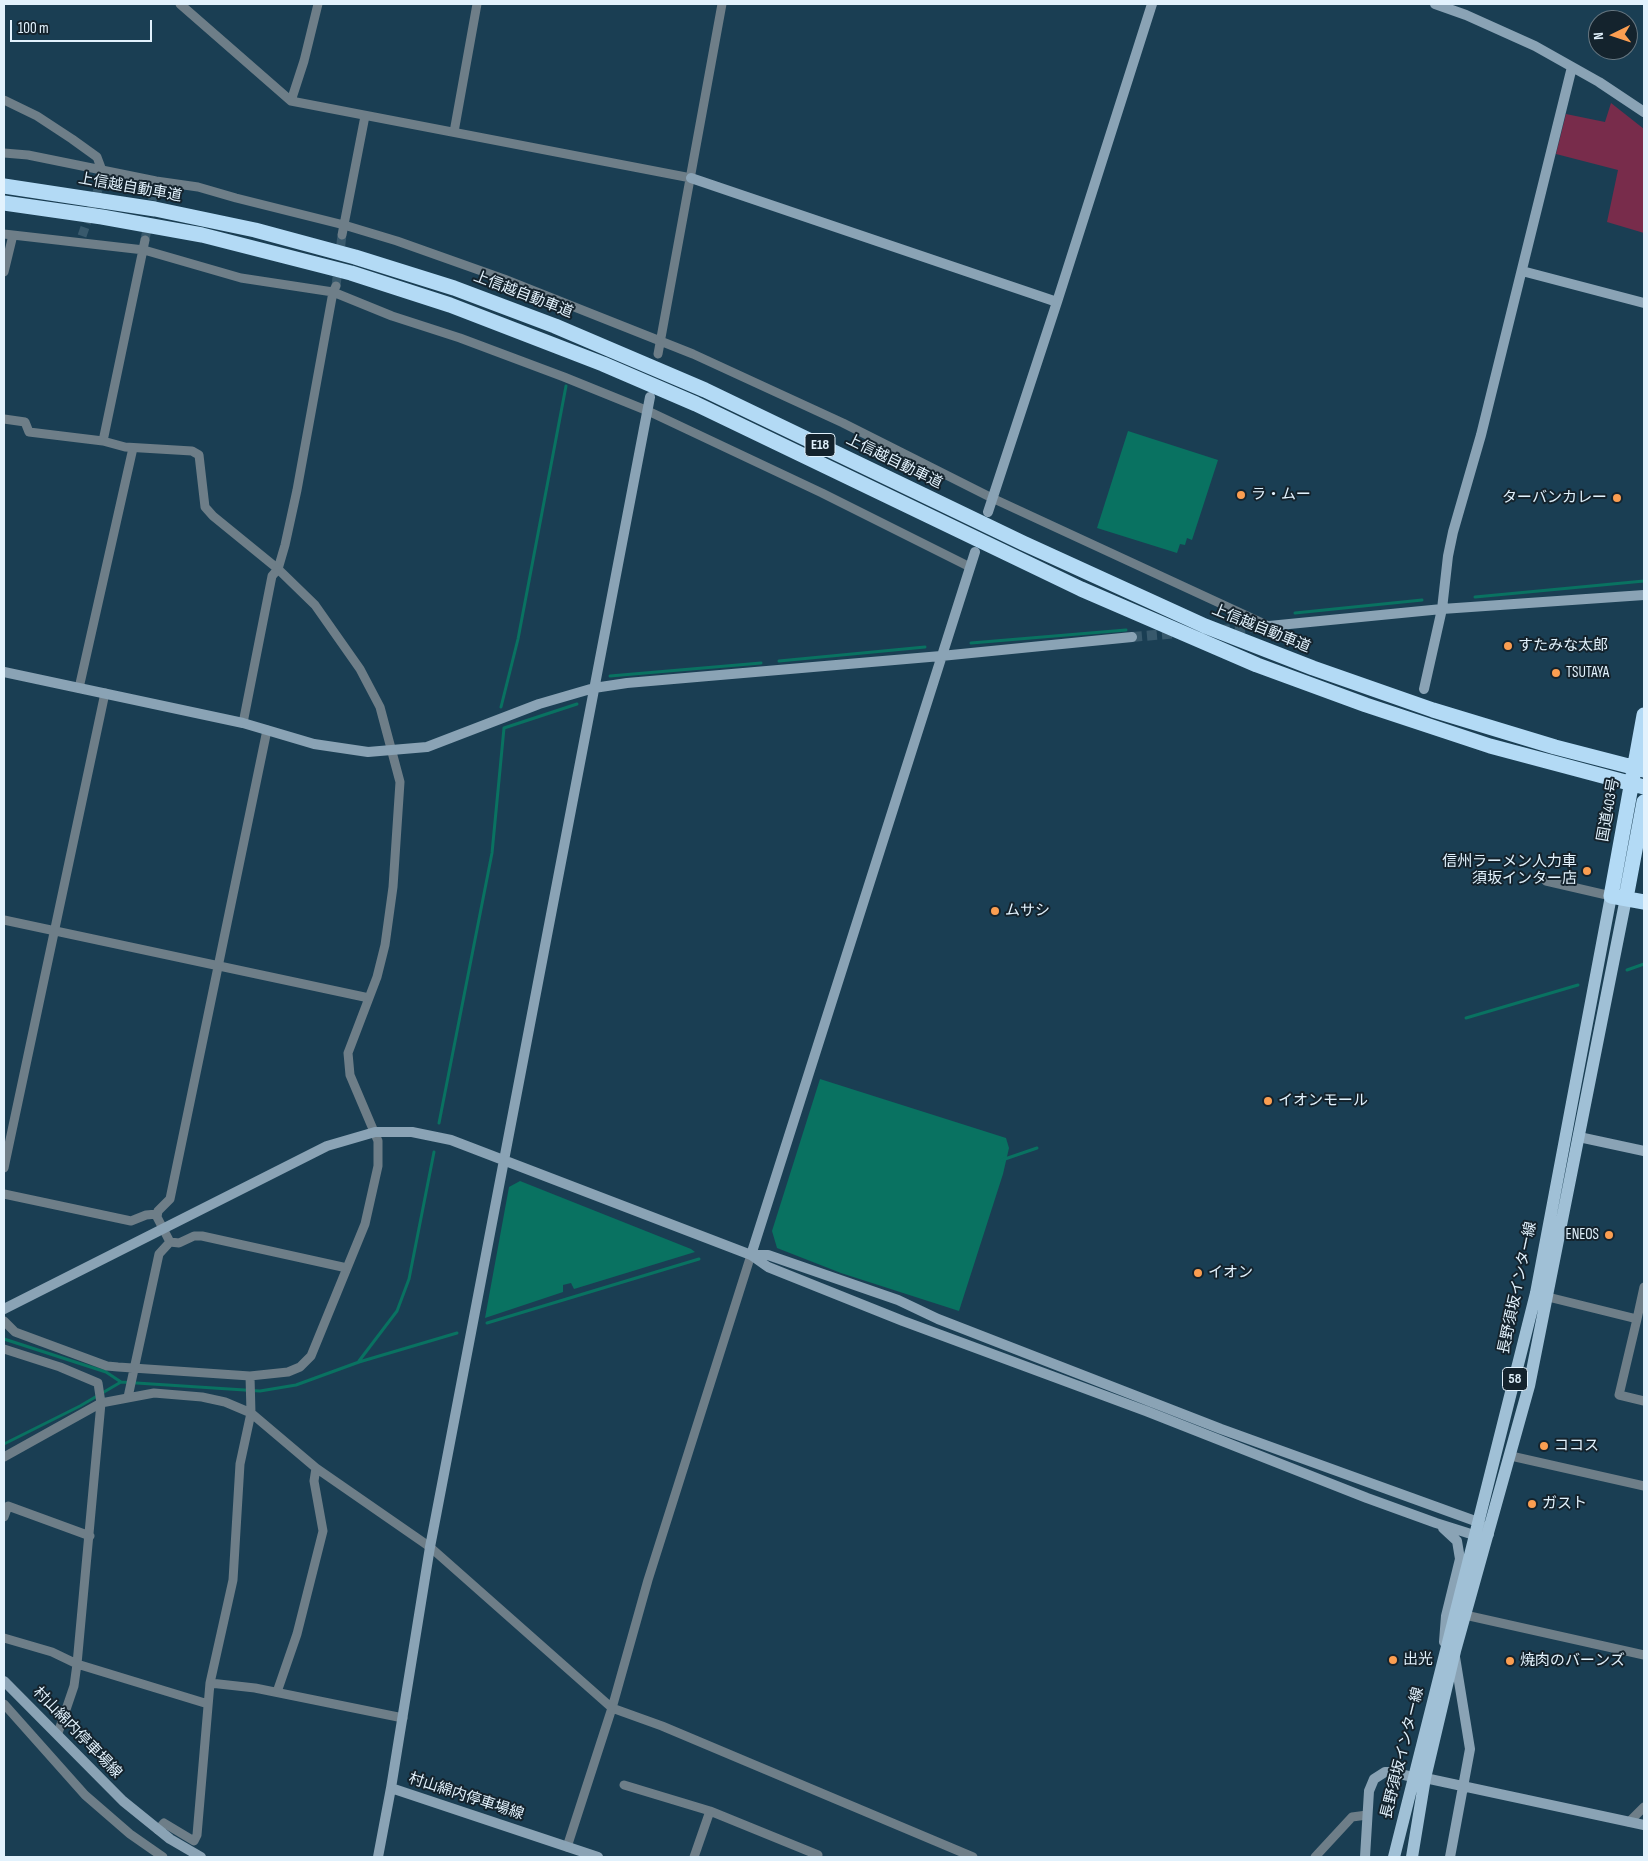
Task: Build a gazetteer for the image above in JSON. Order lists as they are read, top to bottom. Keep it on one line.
{"streets":{"highway":["上信越自動車道","E18","国道403号"],"main road":["長野須坂インター線","58"],"street":["村山綿内停車場線"]},"crossings":[["国道403号","長野須坂インター線"]],"places":["ラ・ムー","ターバンカレー","すたみな太郎","TSUTAYA","信州ラーメン人力車 須坂インター店","ムサシ","イオンモール","ENEOS","イオン","ココス","ガスト","出光","焼肉のバーンズ"],"scale_bar":"100 m","north":"left"}
